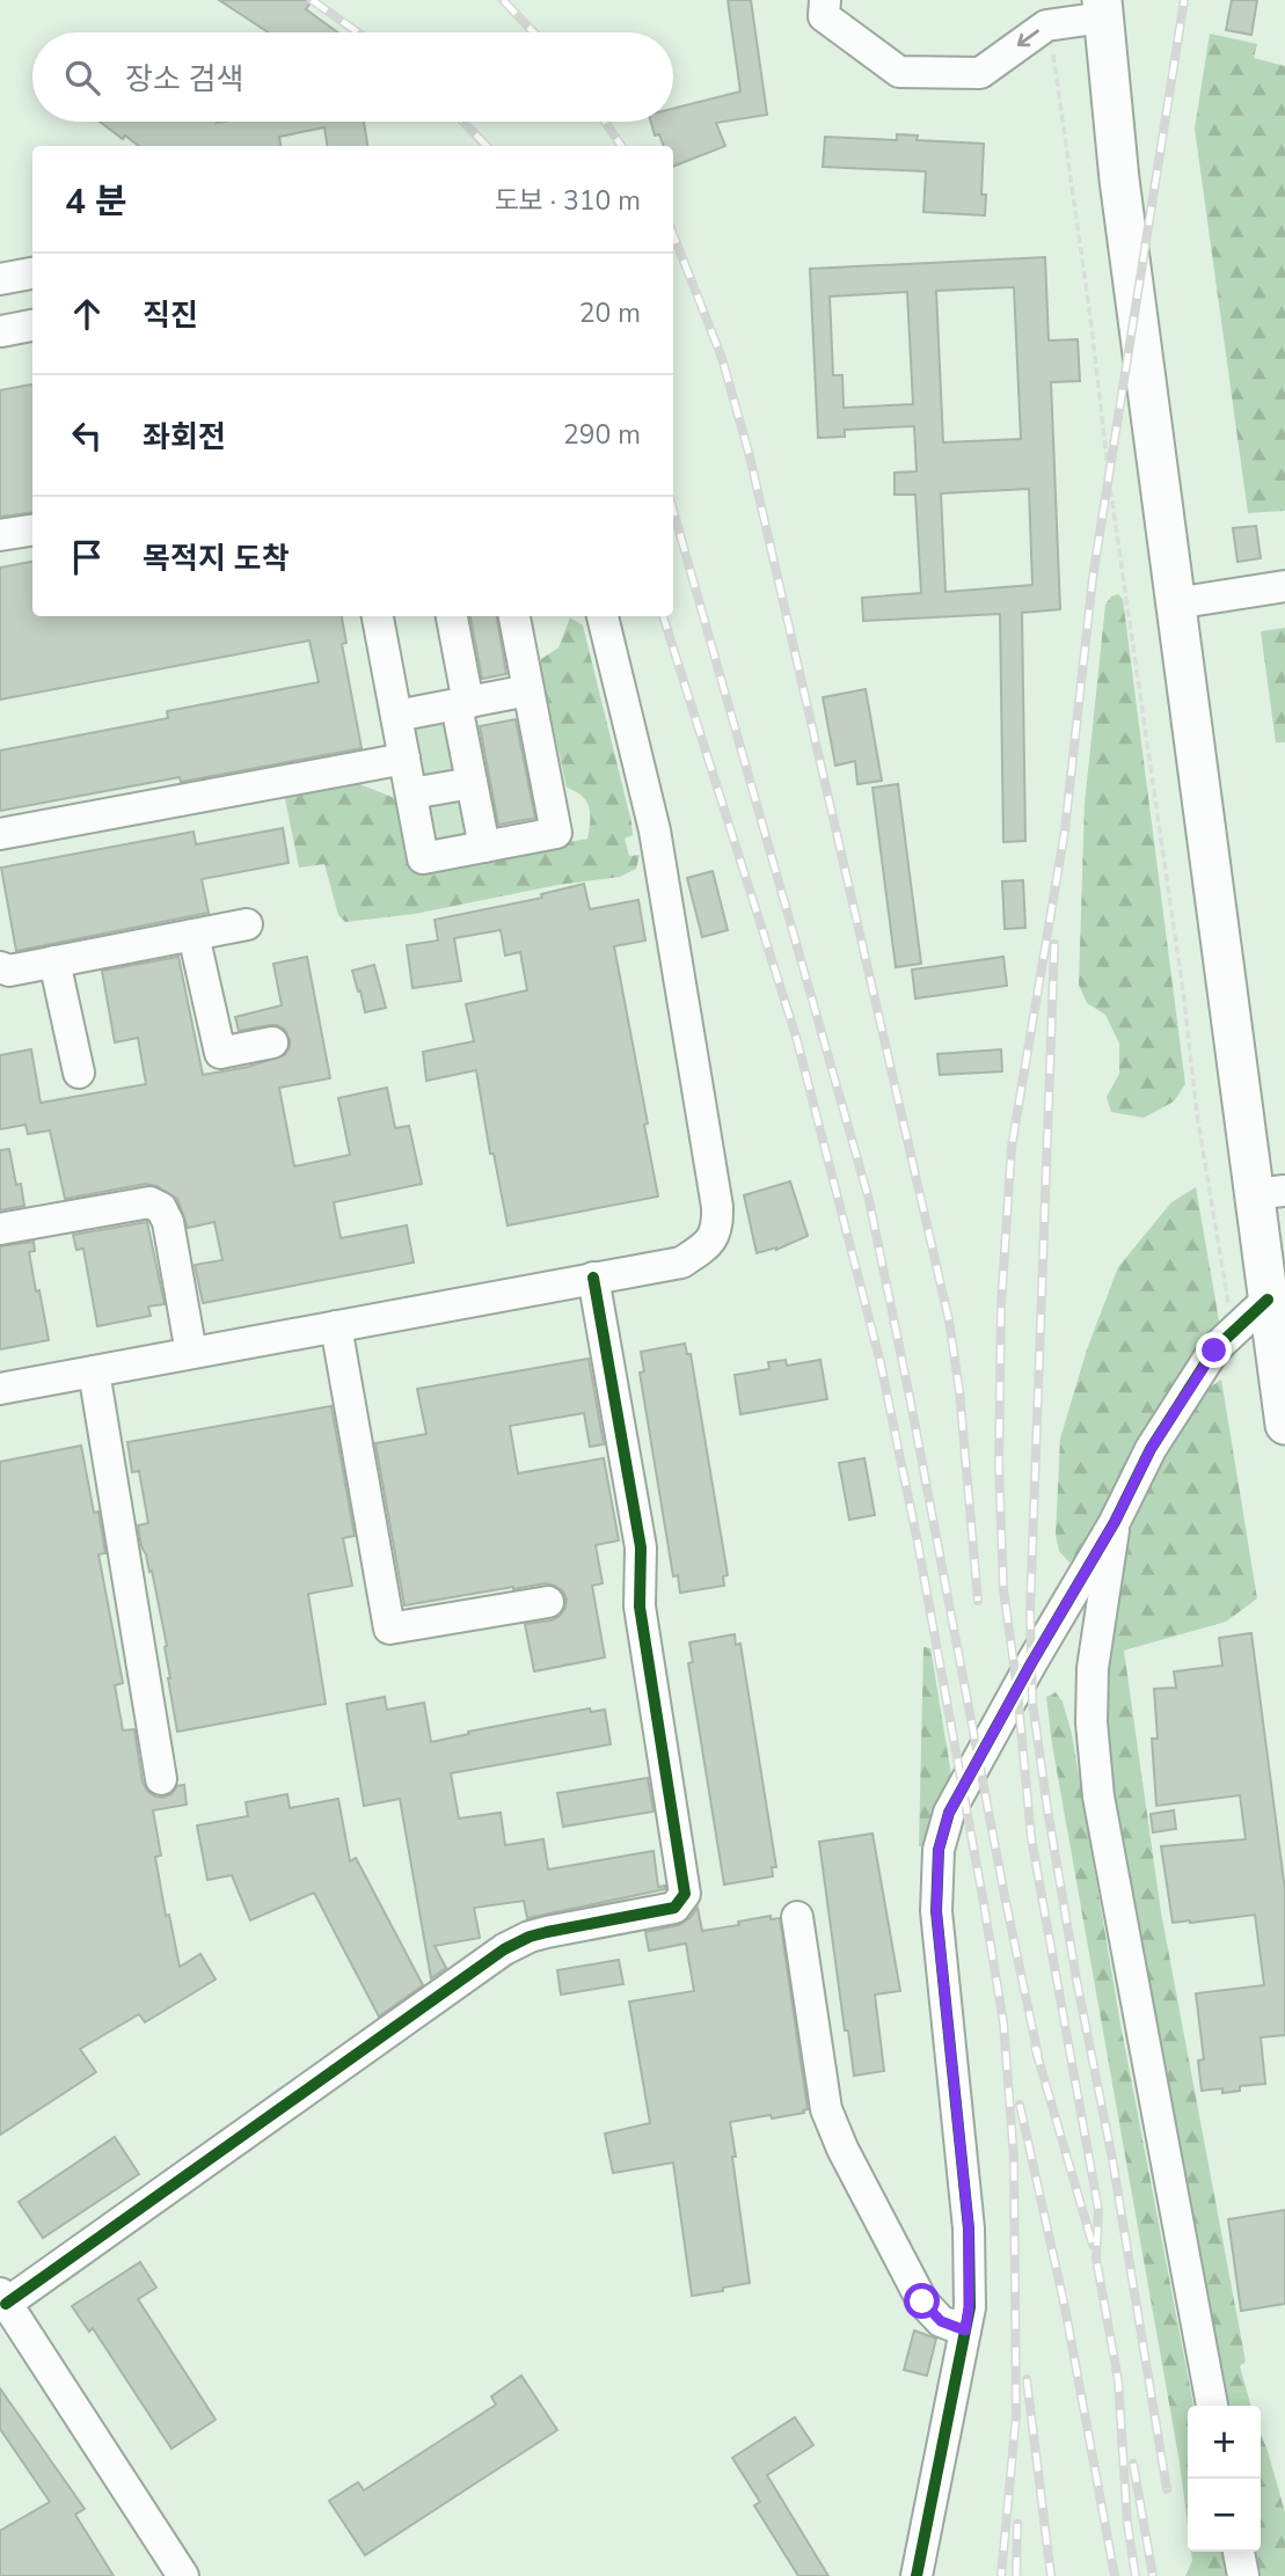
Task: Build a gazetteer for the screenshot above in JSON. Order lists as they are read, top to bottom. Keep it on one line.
{"page":{"search":"장소 검색","heading":["4 분","도보 · 310 m"],"list":[["직진","20 m"],["좌회전","290 m"],"목적지 도착"],"map_buttons":["+","−"]}}
